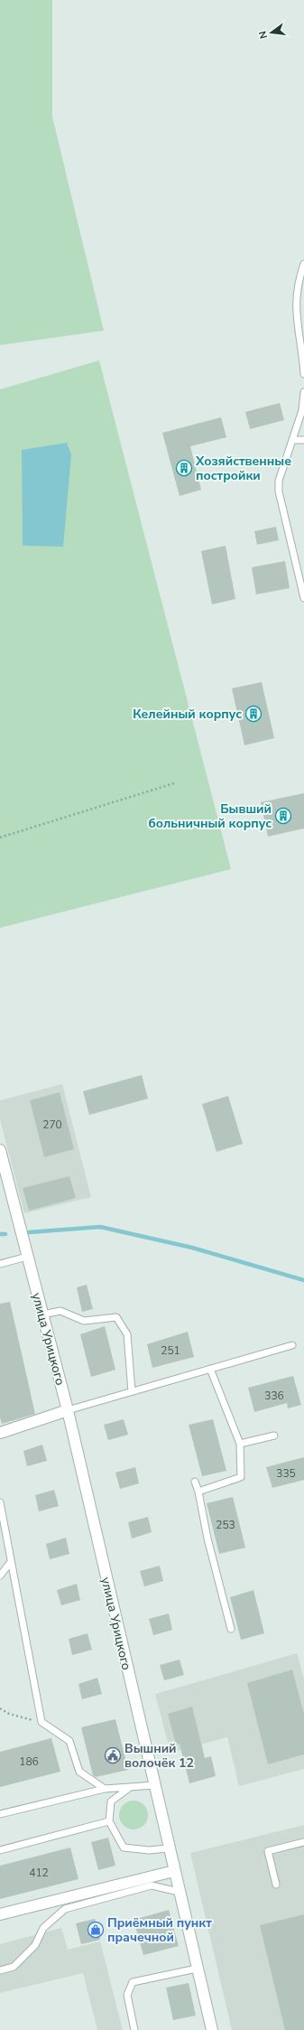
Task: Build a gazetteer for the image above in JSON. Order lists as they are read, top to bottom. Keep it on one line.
{"streets":{"street":["улица Урицкого"]},"places":{"building":["Хозяйственные постройки","Келейный корпус","Бывший больничный корпус"],"public building":["Вышний волочёк 12"],"shop":["Приёмный пункт прачечной"]},"house_numbers":["270","251","336","335","253","186","412"],"north":"left"}
